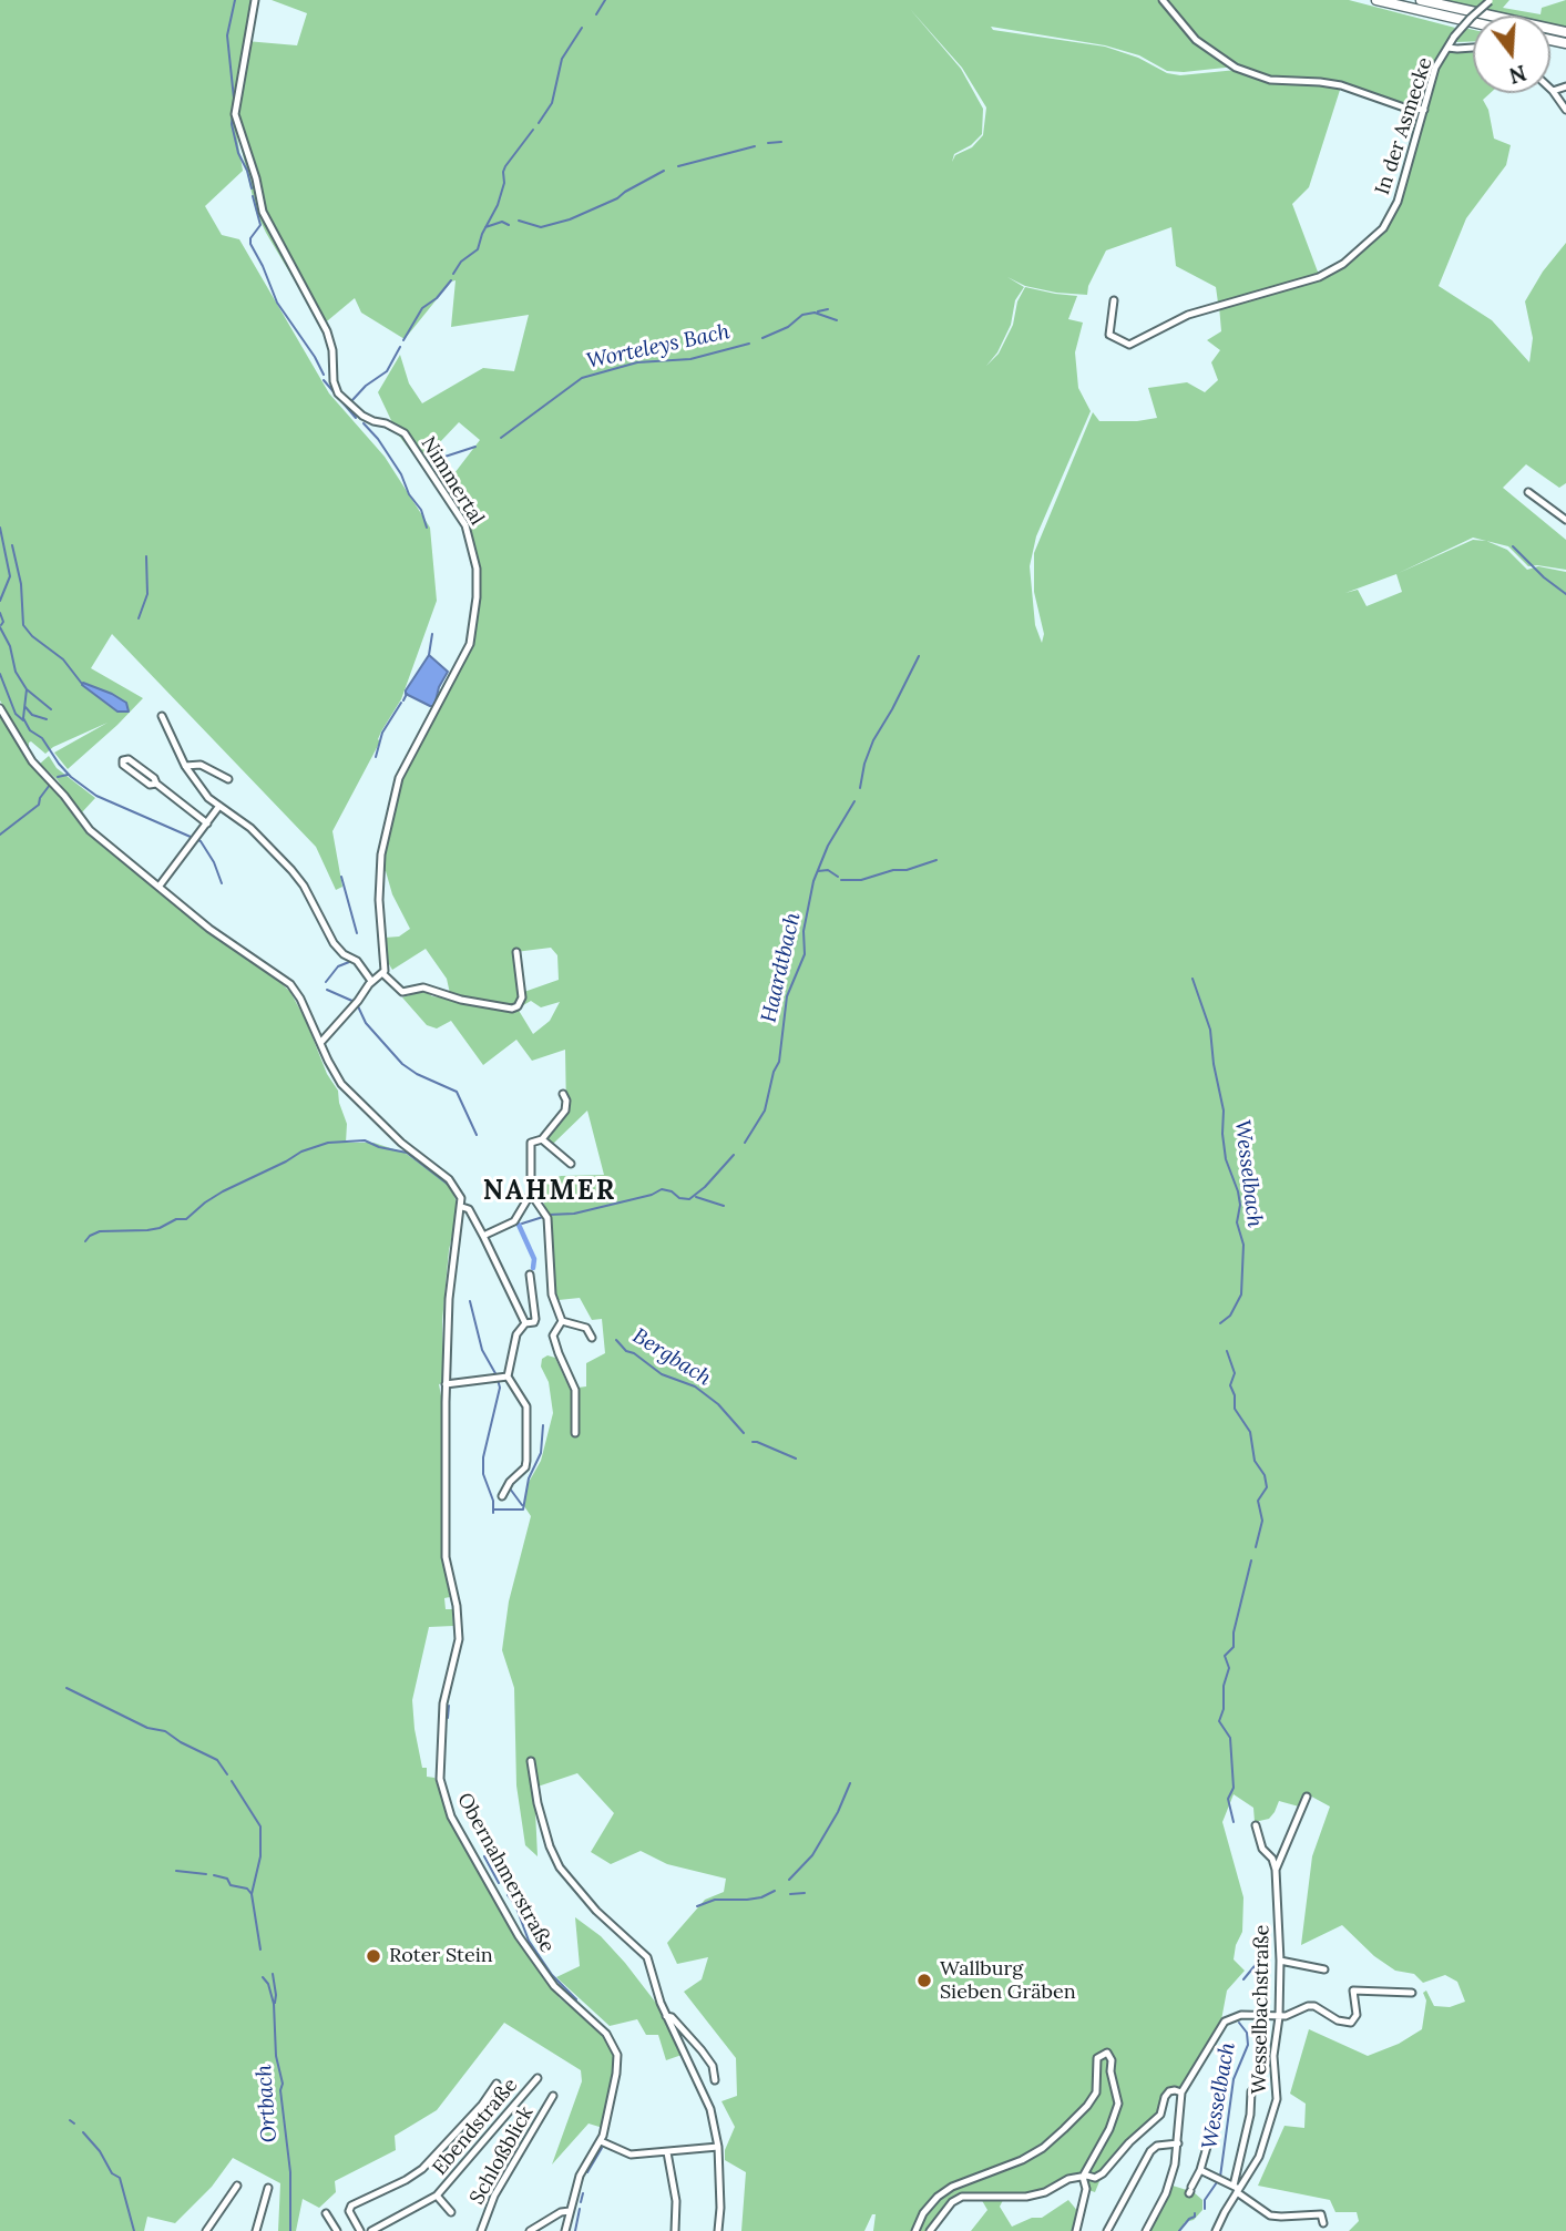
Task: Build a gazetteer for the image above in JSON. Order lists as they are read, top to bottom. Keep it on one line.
{"streets":{"street":["In der Asmecke","Nimmertal","Obernahmerstraße","Wesselbachstraße","Ebendstraße","Schloßblick"]},"districts":["NAHMER"],"water":["Worteleys Bach","Haardtbach","Wesselbach","Bergbach","Ortbach"],"places":["Roter Stein","Wallburg Sieben Gräben"],"north":"bottom"}
